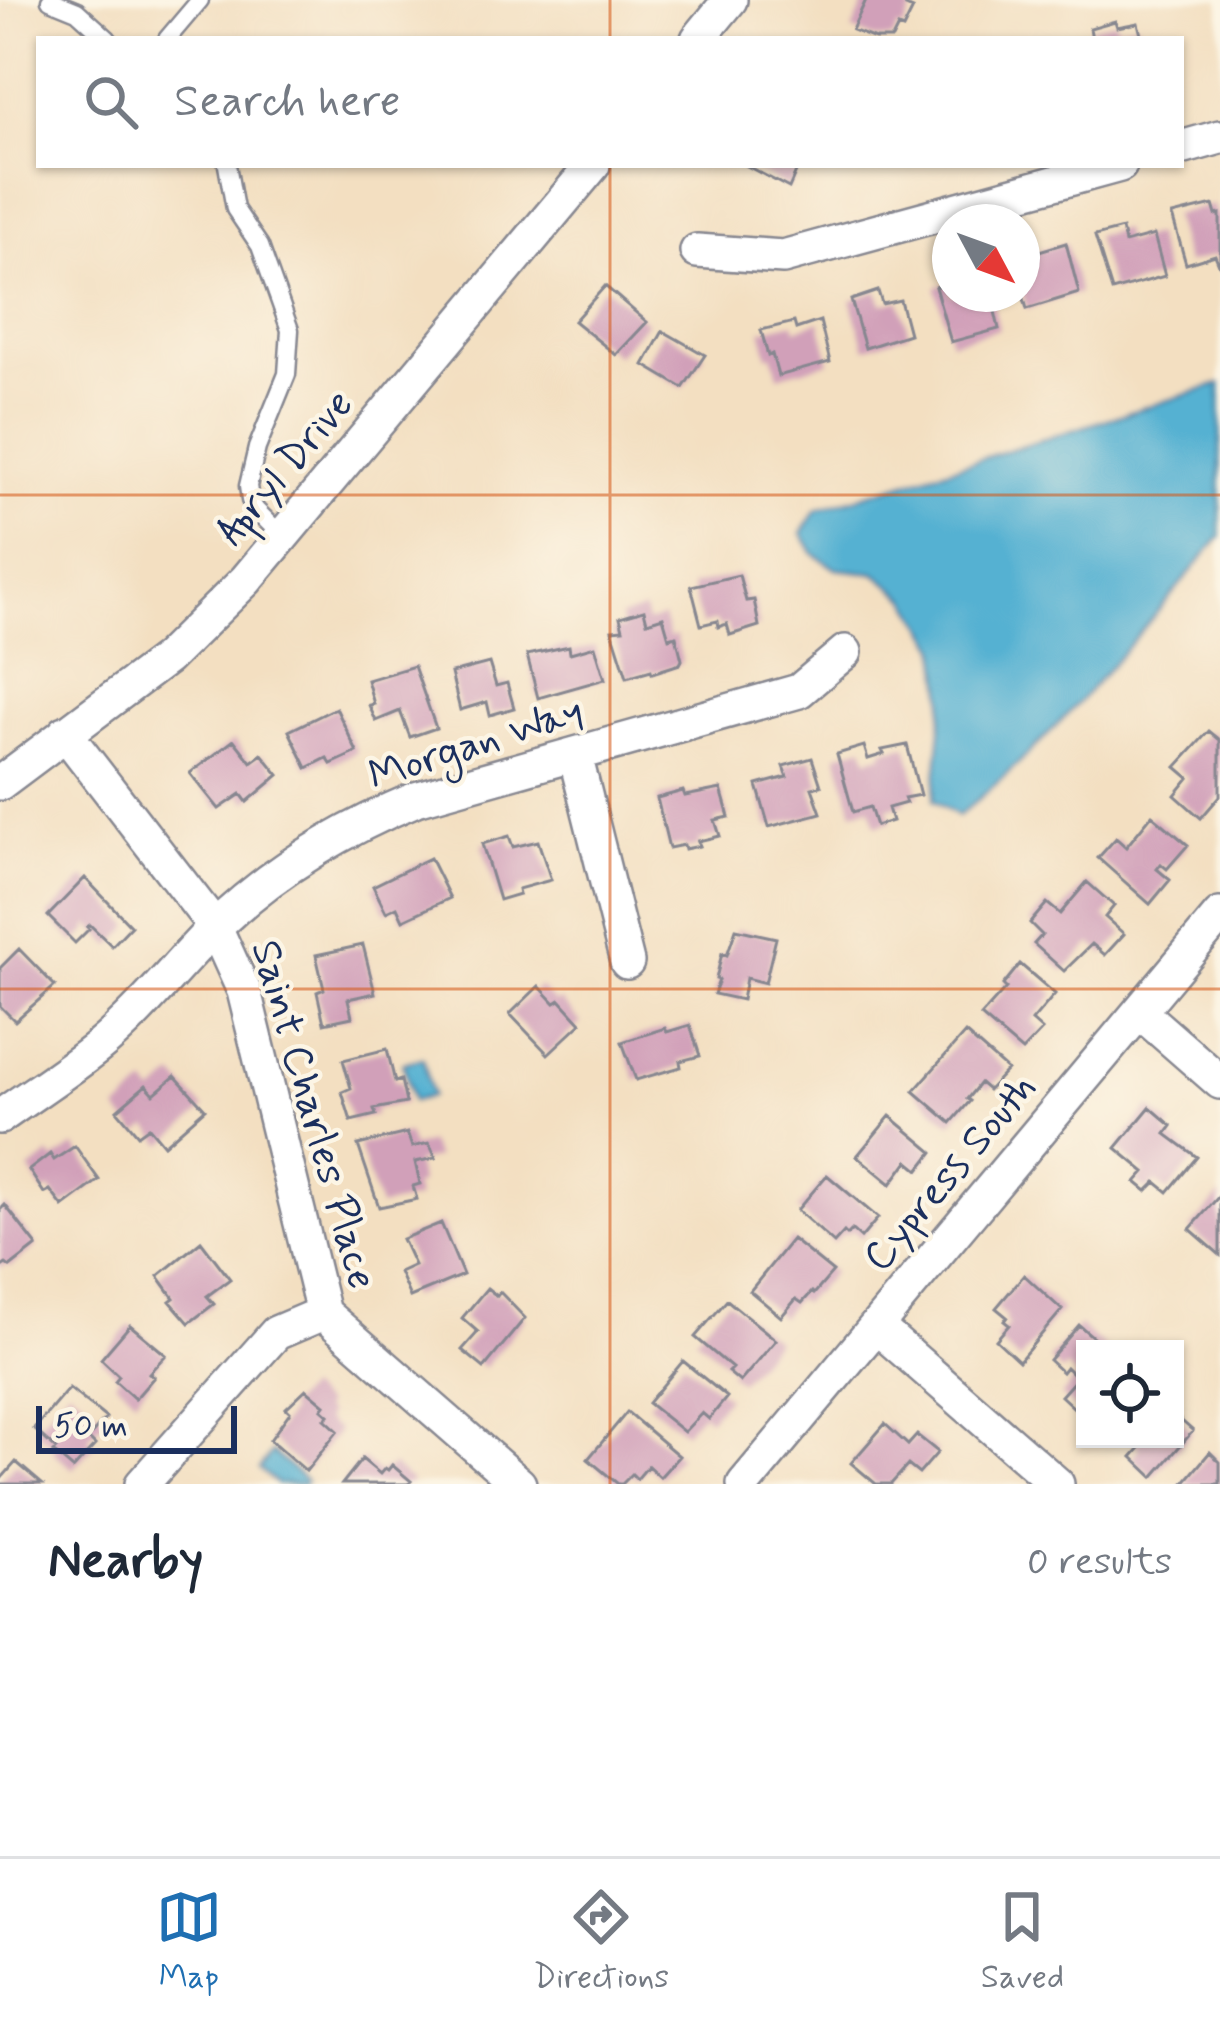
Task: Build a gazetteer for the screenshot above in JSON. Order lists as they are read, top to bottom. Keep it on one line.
{"streets":{"street":["Apryl Drive","Morgan Way","Saint Charles Place","Cypress South"]},"crossings":[["Apryl Drive","Saint Charles Place"],["Morgan Way","Saint Charles Place"]],"scale_bar":"50 m","north":"bottom right","page":{"search":"Search here","scale":"50 m","heading":["Nearby","0 results"],"nav":["Map","Directions","Saved"]}}
